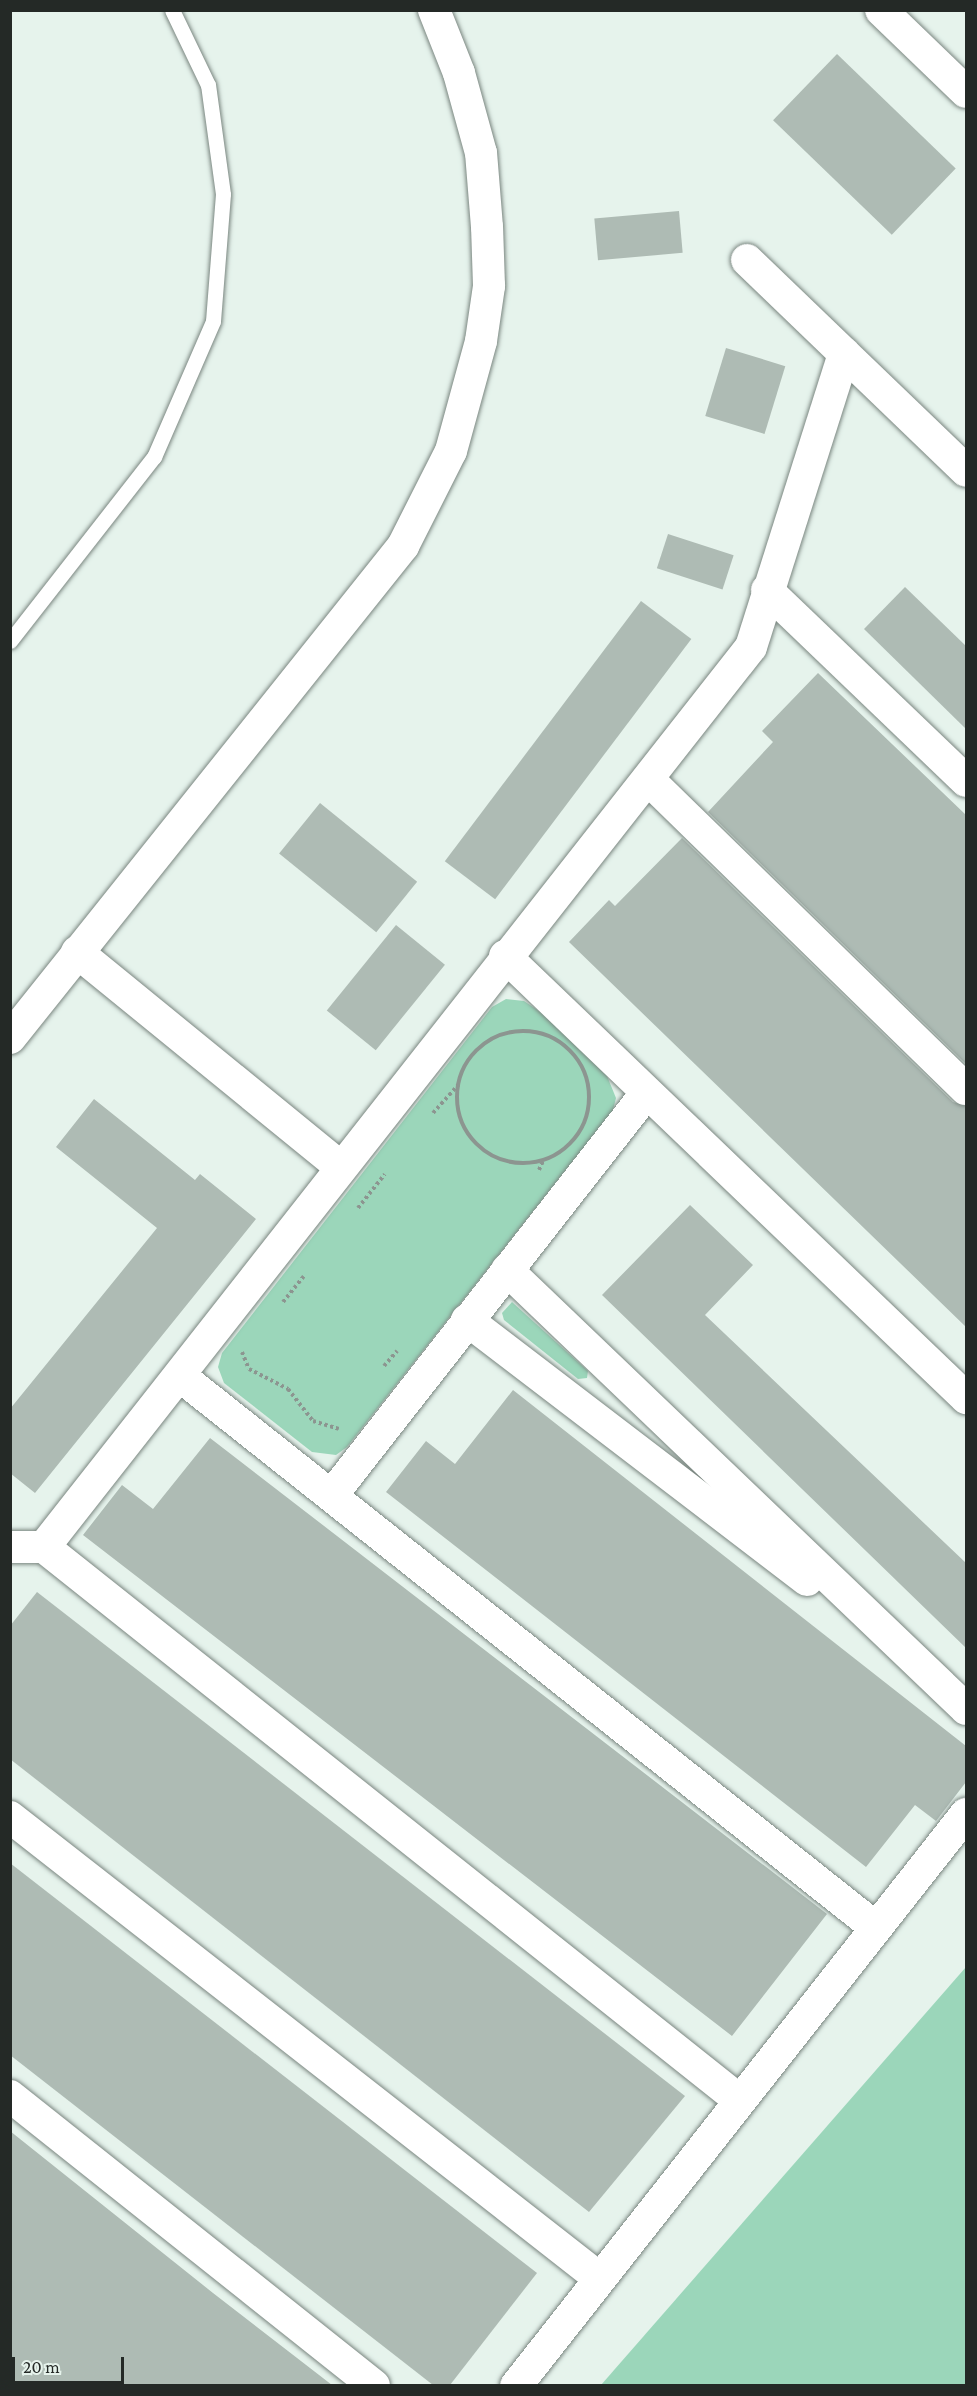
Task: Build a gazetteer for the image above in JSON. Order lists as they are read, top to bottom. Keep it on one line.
{"scale_bar":"20 m"}
